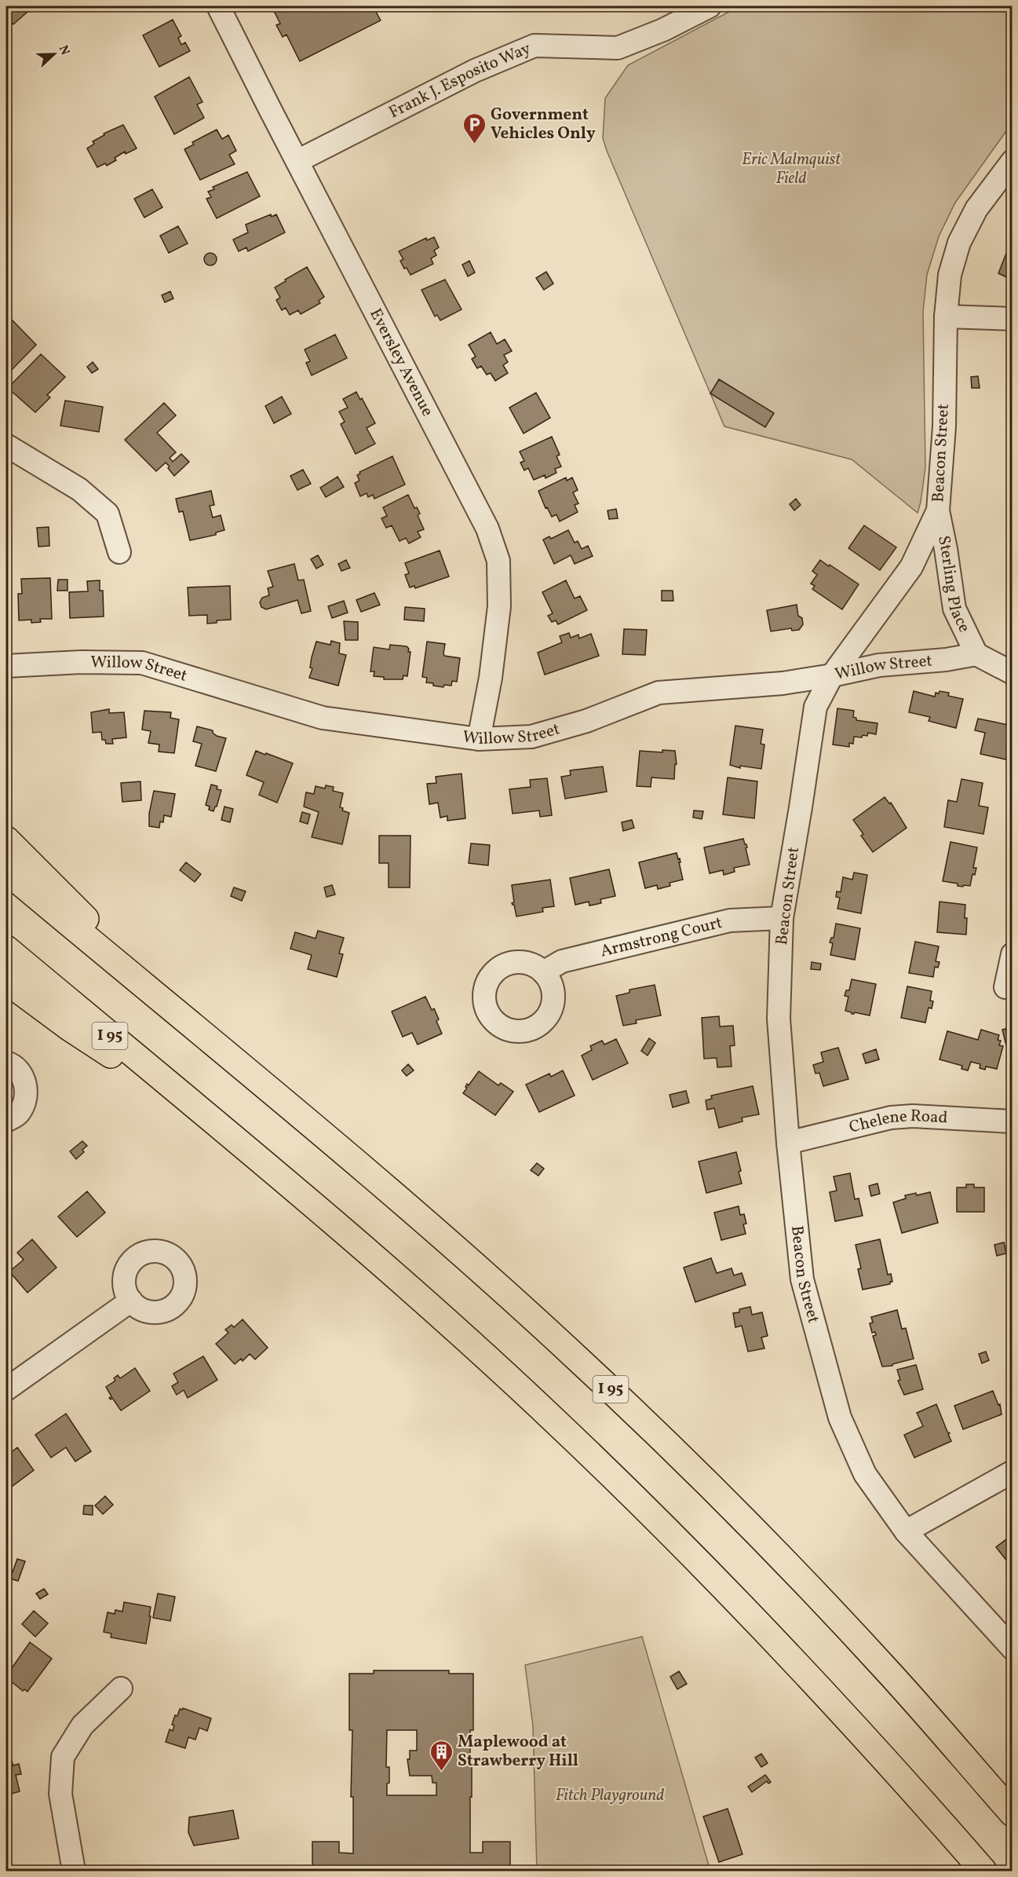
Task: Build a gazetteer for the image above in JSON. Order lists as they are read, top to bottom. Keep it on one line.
{"streets":{"highway":["I 95"],"street":["Frank J. Esposito Way","Eversley Avenue","Beacon Street","Sterling Place","Willow Street","Armstrong Court","Chelene Road"]},"crossings":[["Frank J. Esposito Way","Eversley Avenue"],["Eversley Avenue","Willow Street"],["Beacon Street","Sterling Place"],["Beacon Street","Willow Street"],["Beacon Street","Armstrong Court"],["Beacon Street","Chelene Road"],["Sterling Place","Willow Street"]],"parks":["Eric Malmquist Field","Fitch Playground"],"places":{"parking":["Government Vehicles Only"],"building":["Maplewood at Strawberry Hill"]},"north":"right"}
